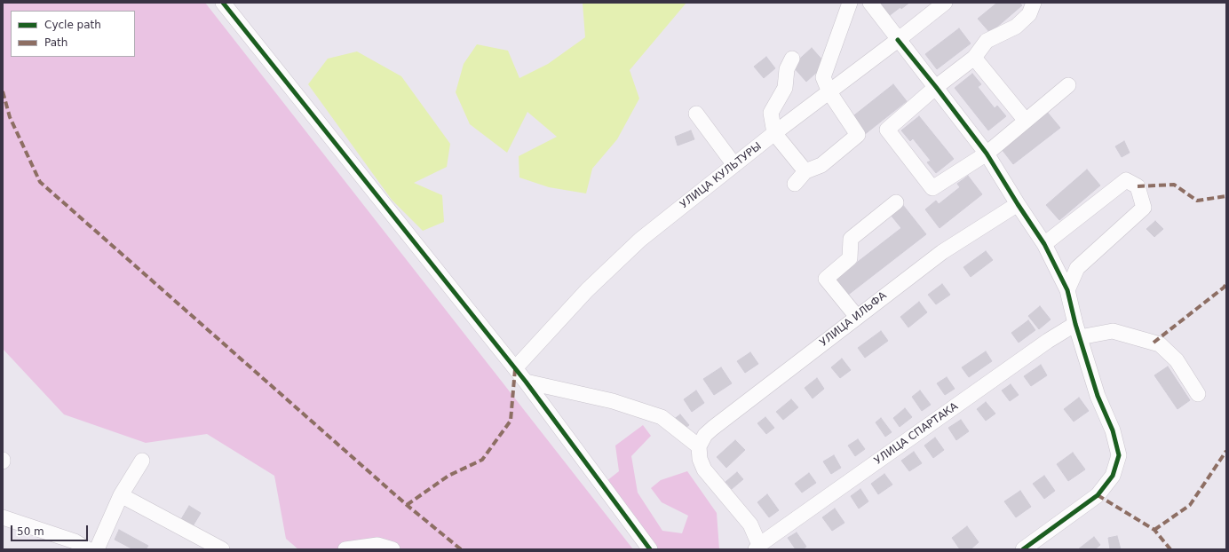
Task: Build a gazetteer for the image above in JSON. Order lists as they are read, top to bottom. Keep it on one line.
{"streets":{"street":["УЛИЦА КУЛЬТУРЫ","УЛИЦА ИЛЬФА","УЛИЦА СПАРТАКА"]},"legend":["Cycle path","Path"],"scale_bar":"50 m"}
